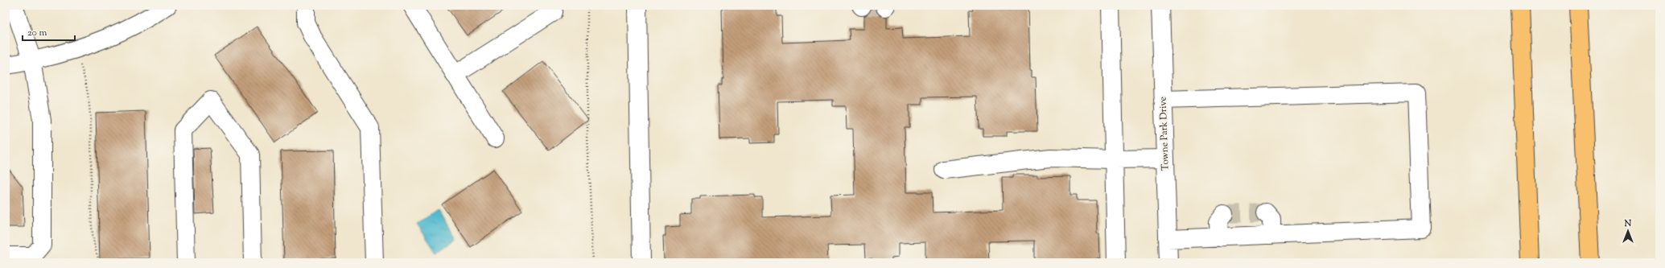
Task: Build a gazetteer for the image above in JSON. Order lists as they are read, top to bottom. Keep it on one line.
{"streets":{"street":["Towne Park Drive"]},"scale_bar":"20 m","north":"top"}
